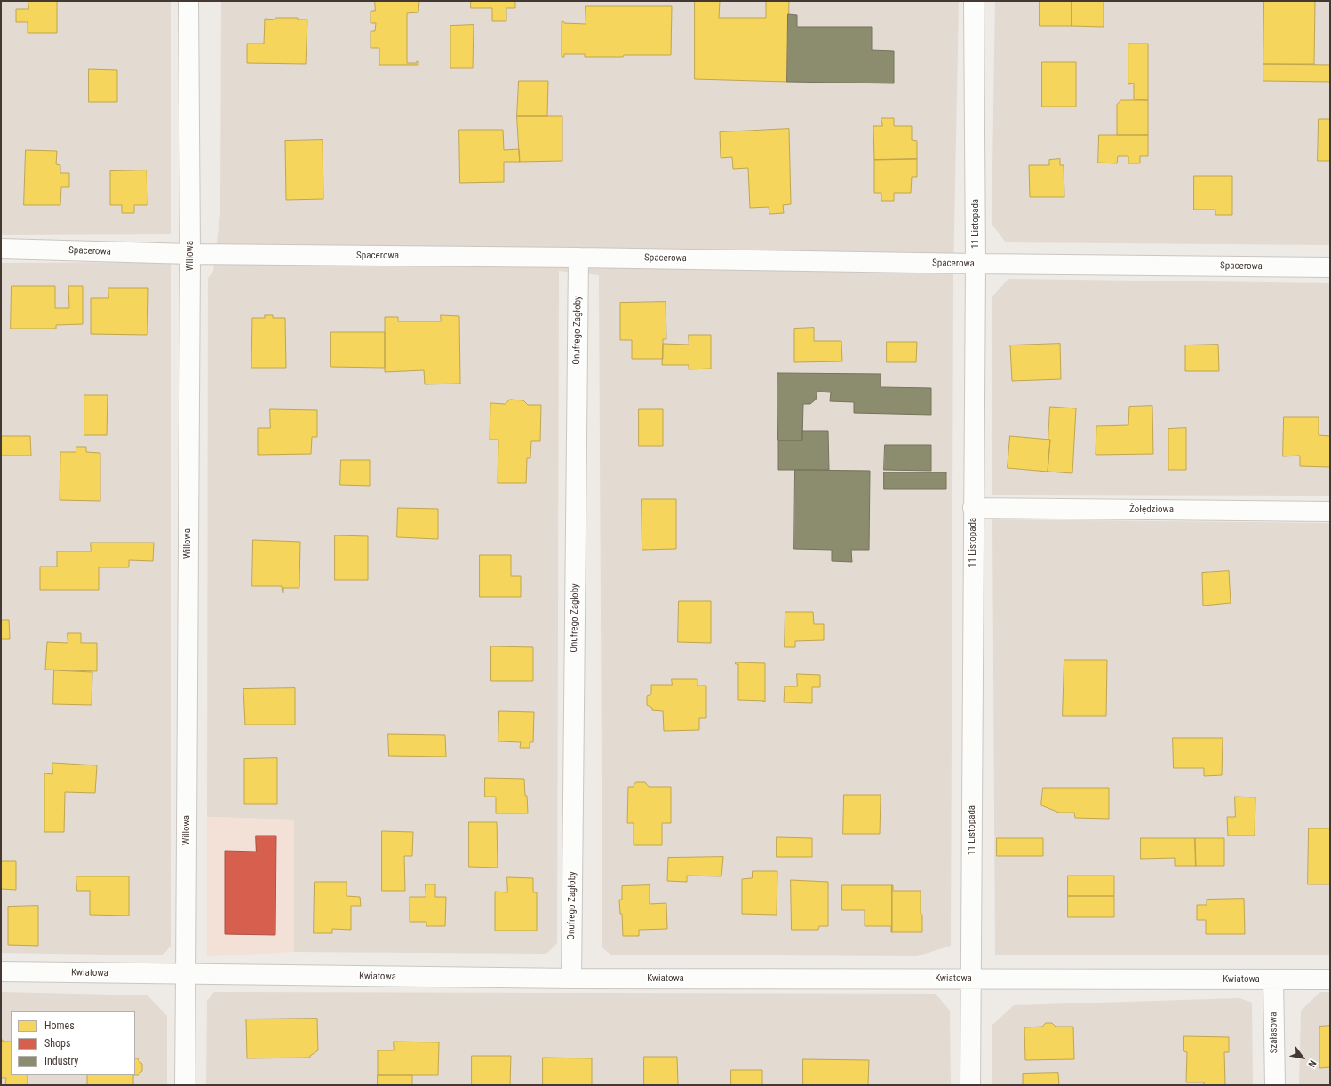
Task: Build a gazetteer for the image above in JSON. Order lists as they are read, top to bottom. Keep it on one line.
{"streets":{"street":["11 Listopada","Spacerowa","Willowa","Onufrego Zagłoby","Żołędziowa","Kwiatowa","Szałasowa"]},"crossings":[["11 Listopada","Spacerowa"],["11 Listopada","Żołędziowa"],["11 Listopada","Kwiatowa"],["Spacerowa","Willowa"],["Spacerowa","Onufrego Zagłoby"],["Willowa","Kwiatowa"],["Onufrego Zagłoby","Kwiatowa"],["Kwiatowa","Szałasowa"]],"legend":["Homes","Shops","Industry"],"north":"bottom right"}
